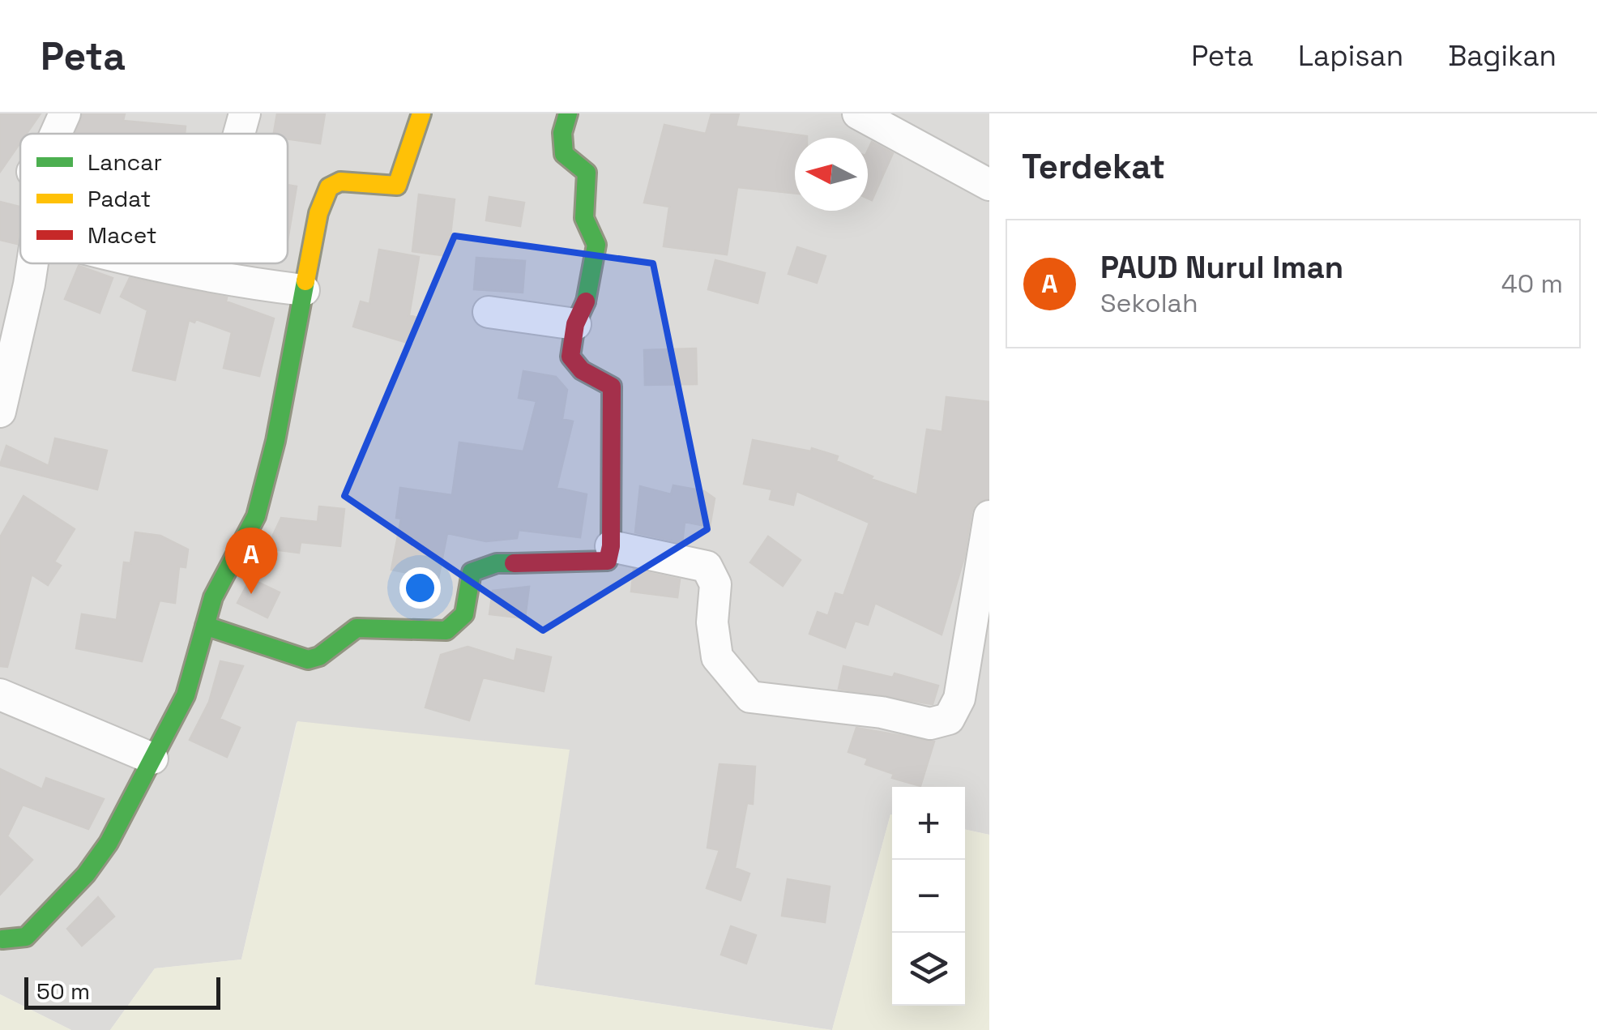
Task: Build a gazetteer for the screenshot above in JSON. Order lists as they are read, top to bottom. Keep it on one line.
{"legend":["Lancar","Padat","Macet"],"scale_bar":"50 m","north":"left","page":{"header":"Peta","nav":["Peta","Lapisan","Bagikan"],"heading":"Terdekat","list":[{"mark":"A","name":"PAUD Nurul Iman","note":"Sekolah","value":"40 m"}],"pins":"A","map_buttons":["+","−"],"scale":"50 m"}}
